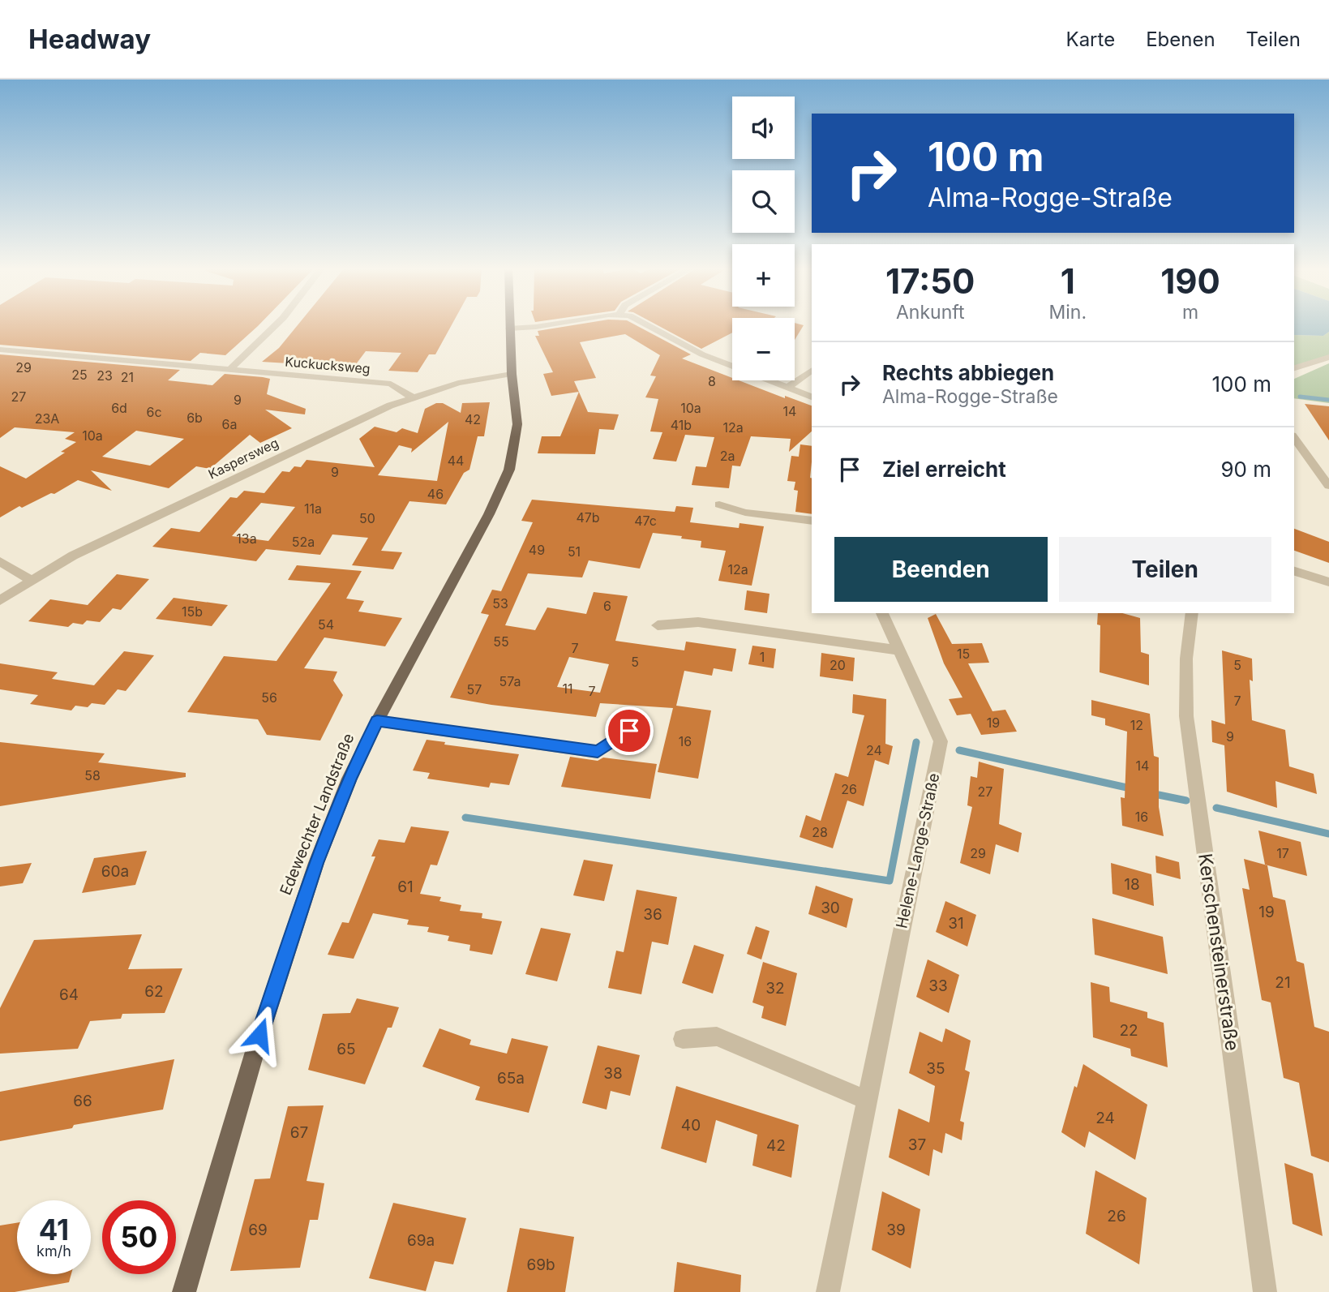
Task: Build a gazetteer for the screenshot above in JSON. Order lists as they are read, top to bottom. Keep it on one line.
{"streets":{"main road":["Edewechter Landstraße"],"street":["Kuckucksweg","Kaspersweg","Helene-Lange-Straße","Kerschensteinerstraße"]},"crossings":[["Kuckucksweg","Kaspersweg"],["Kaspersweg","Edewechter Landstraße"]],"house_numbers":["29","25","23","21","8","27","9","6d","10a","14","6c","6b","23A","42","6a","41b","12a","10a","2a","44","9","46","11a","47b","50","47c","13a","52a","49","51","12a","53","6","15b","54","55","7","15","1","5","20","5","57a","11","57","7","56","7","19","12","9","16","24","14","58","26","27","16","28","29","17","60a","18","61","30","19","36","31","21","33","32","62","64","22","65","35","38","65a","66","24","40","67","37","42","26","69","39","69a","69b"],"page":{"header":"Headway","nav":["Karte","Ebenen","Teilen"],"map_buttons":["+","−"],"turn":["100 m","Alma-Rogge-Straße"],"eta":["17:50","Ankunft","1","Min.","190","m"],"list":[{"name":"Rechts abbiegen","note":"Alma-Rogge-Straße","value":"100 m"},{"name":"Ziel erreicht","value":"90 m"}],"buttons":["Beenden","Teilen"],"speed":"41 km/h","limit":"50"}}
